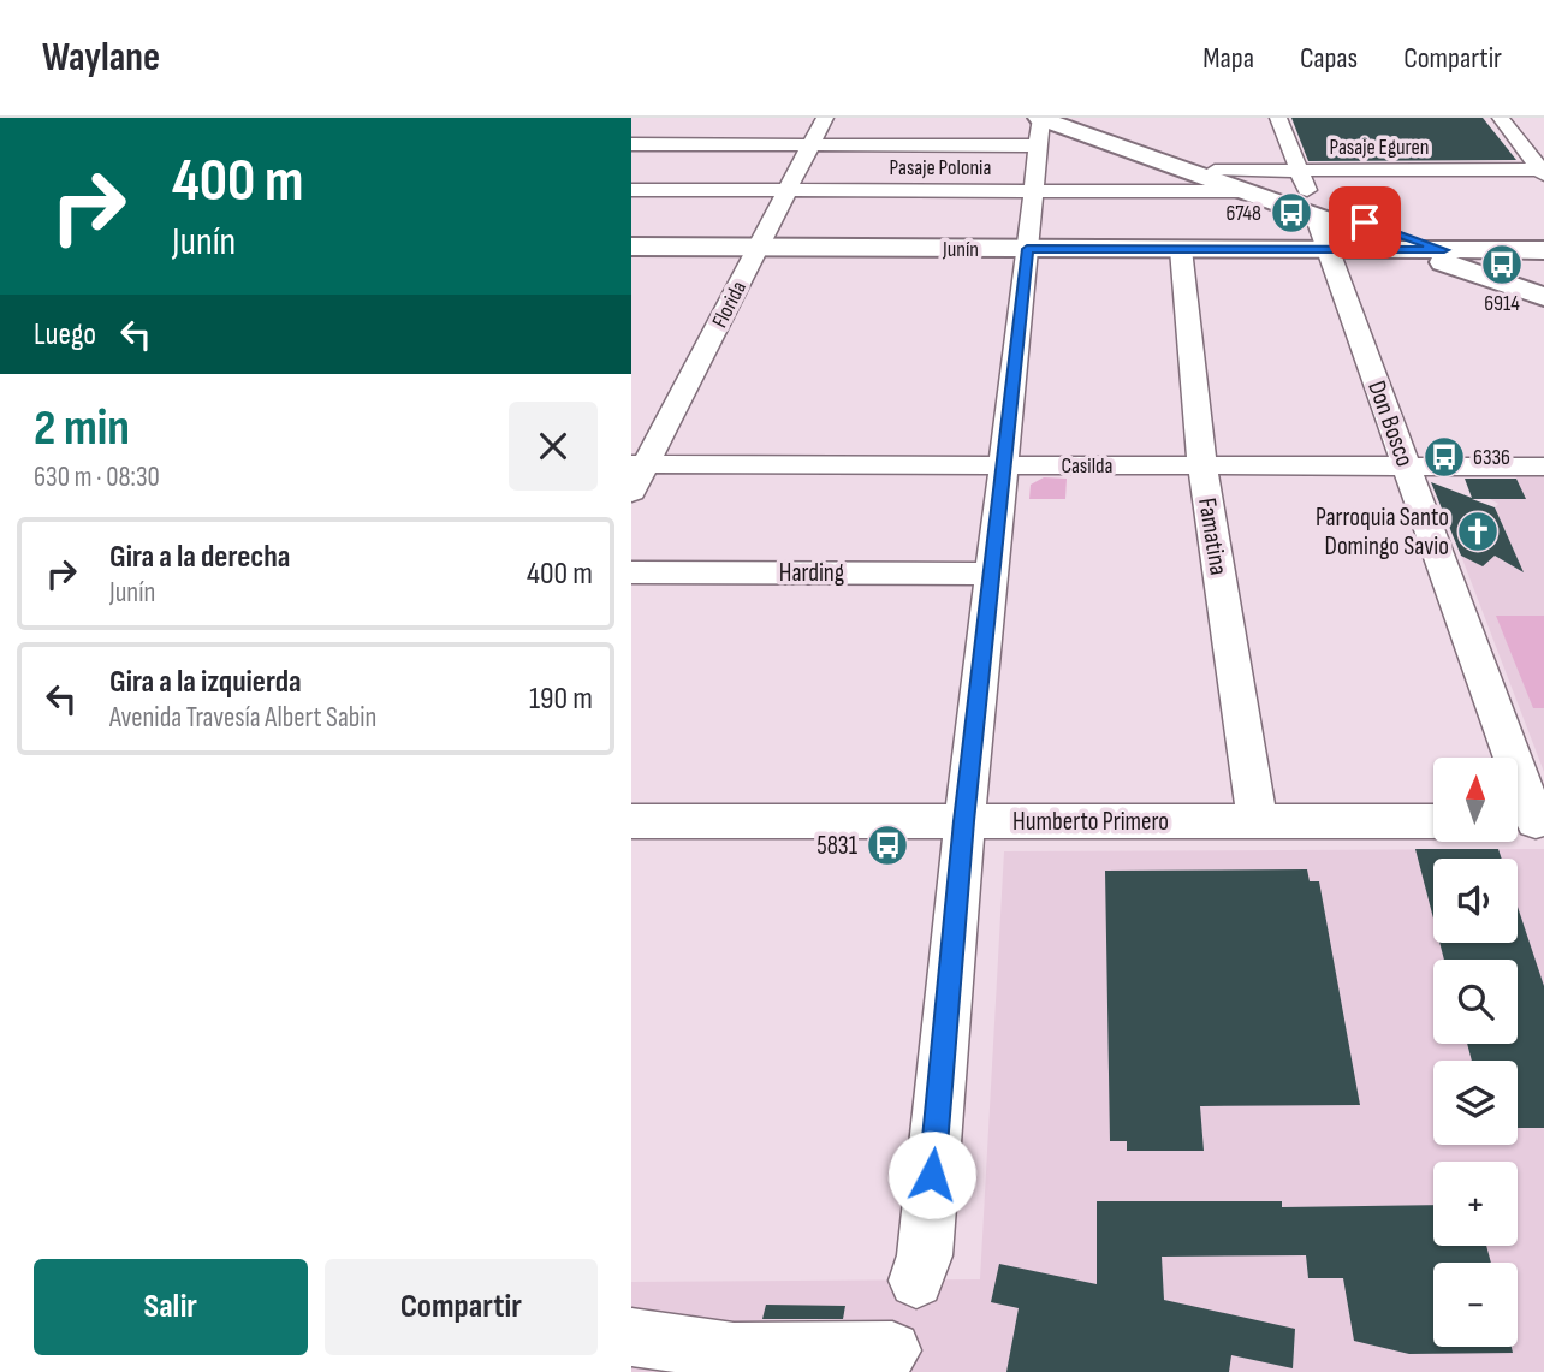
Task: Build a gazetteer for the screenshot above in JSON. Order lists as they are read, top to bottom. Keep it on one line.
{"streets":{"main road":["Junín"],"street":["Pasaje Eguren","Pasaje Polonia","Florida","Don Bosco","Casilda","Famatina","Harding","Humberto Primero"]},"crossings":[["Pasaje Eguren","Don Bosco"],["Pasaje Polonia","Florida"],["Junín","Florida"],["Junín","Don Bosco"],["Junín","Famatina"],["Florida","Casilda"],["Don Bosco","Casilda"],["Casilda","Famatina"],["Famatina","Humberto Primero"]],"places":{"bus stop":["6748","6914","6336","5831"],"church":["Parroquia Santo Domingo Savio"]},"north":"top","page":{"header":"Waylane","nav":["Mapa","Capas","Compartir"],"turn":["400 m","Junín"],"then":"Luego","heading":["2 min","630 m · 08:30"],"list":[{"name":"Gira a la derecha","note":"Junín","value":"400 m"},{"name":"Gira a la izquierda","note":"Avenida Travesía Albert Sabin","value":"190 m"}],"map_buttons":["+","−"],"buttons":["Salir","Compartir"]}}
